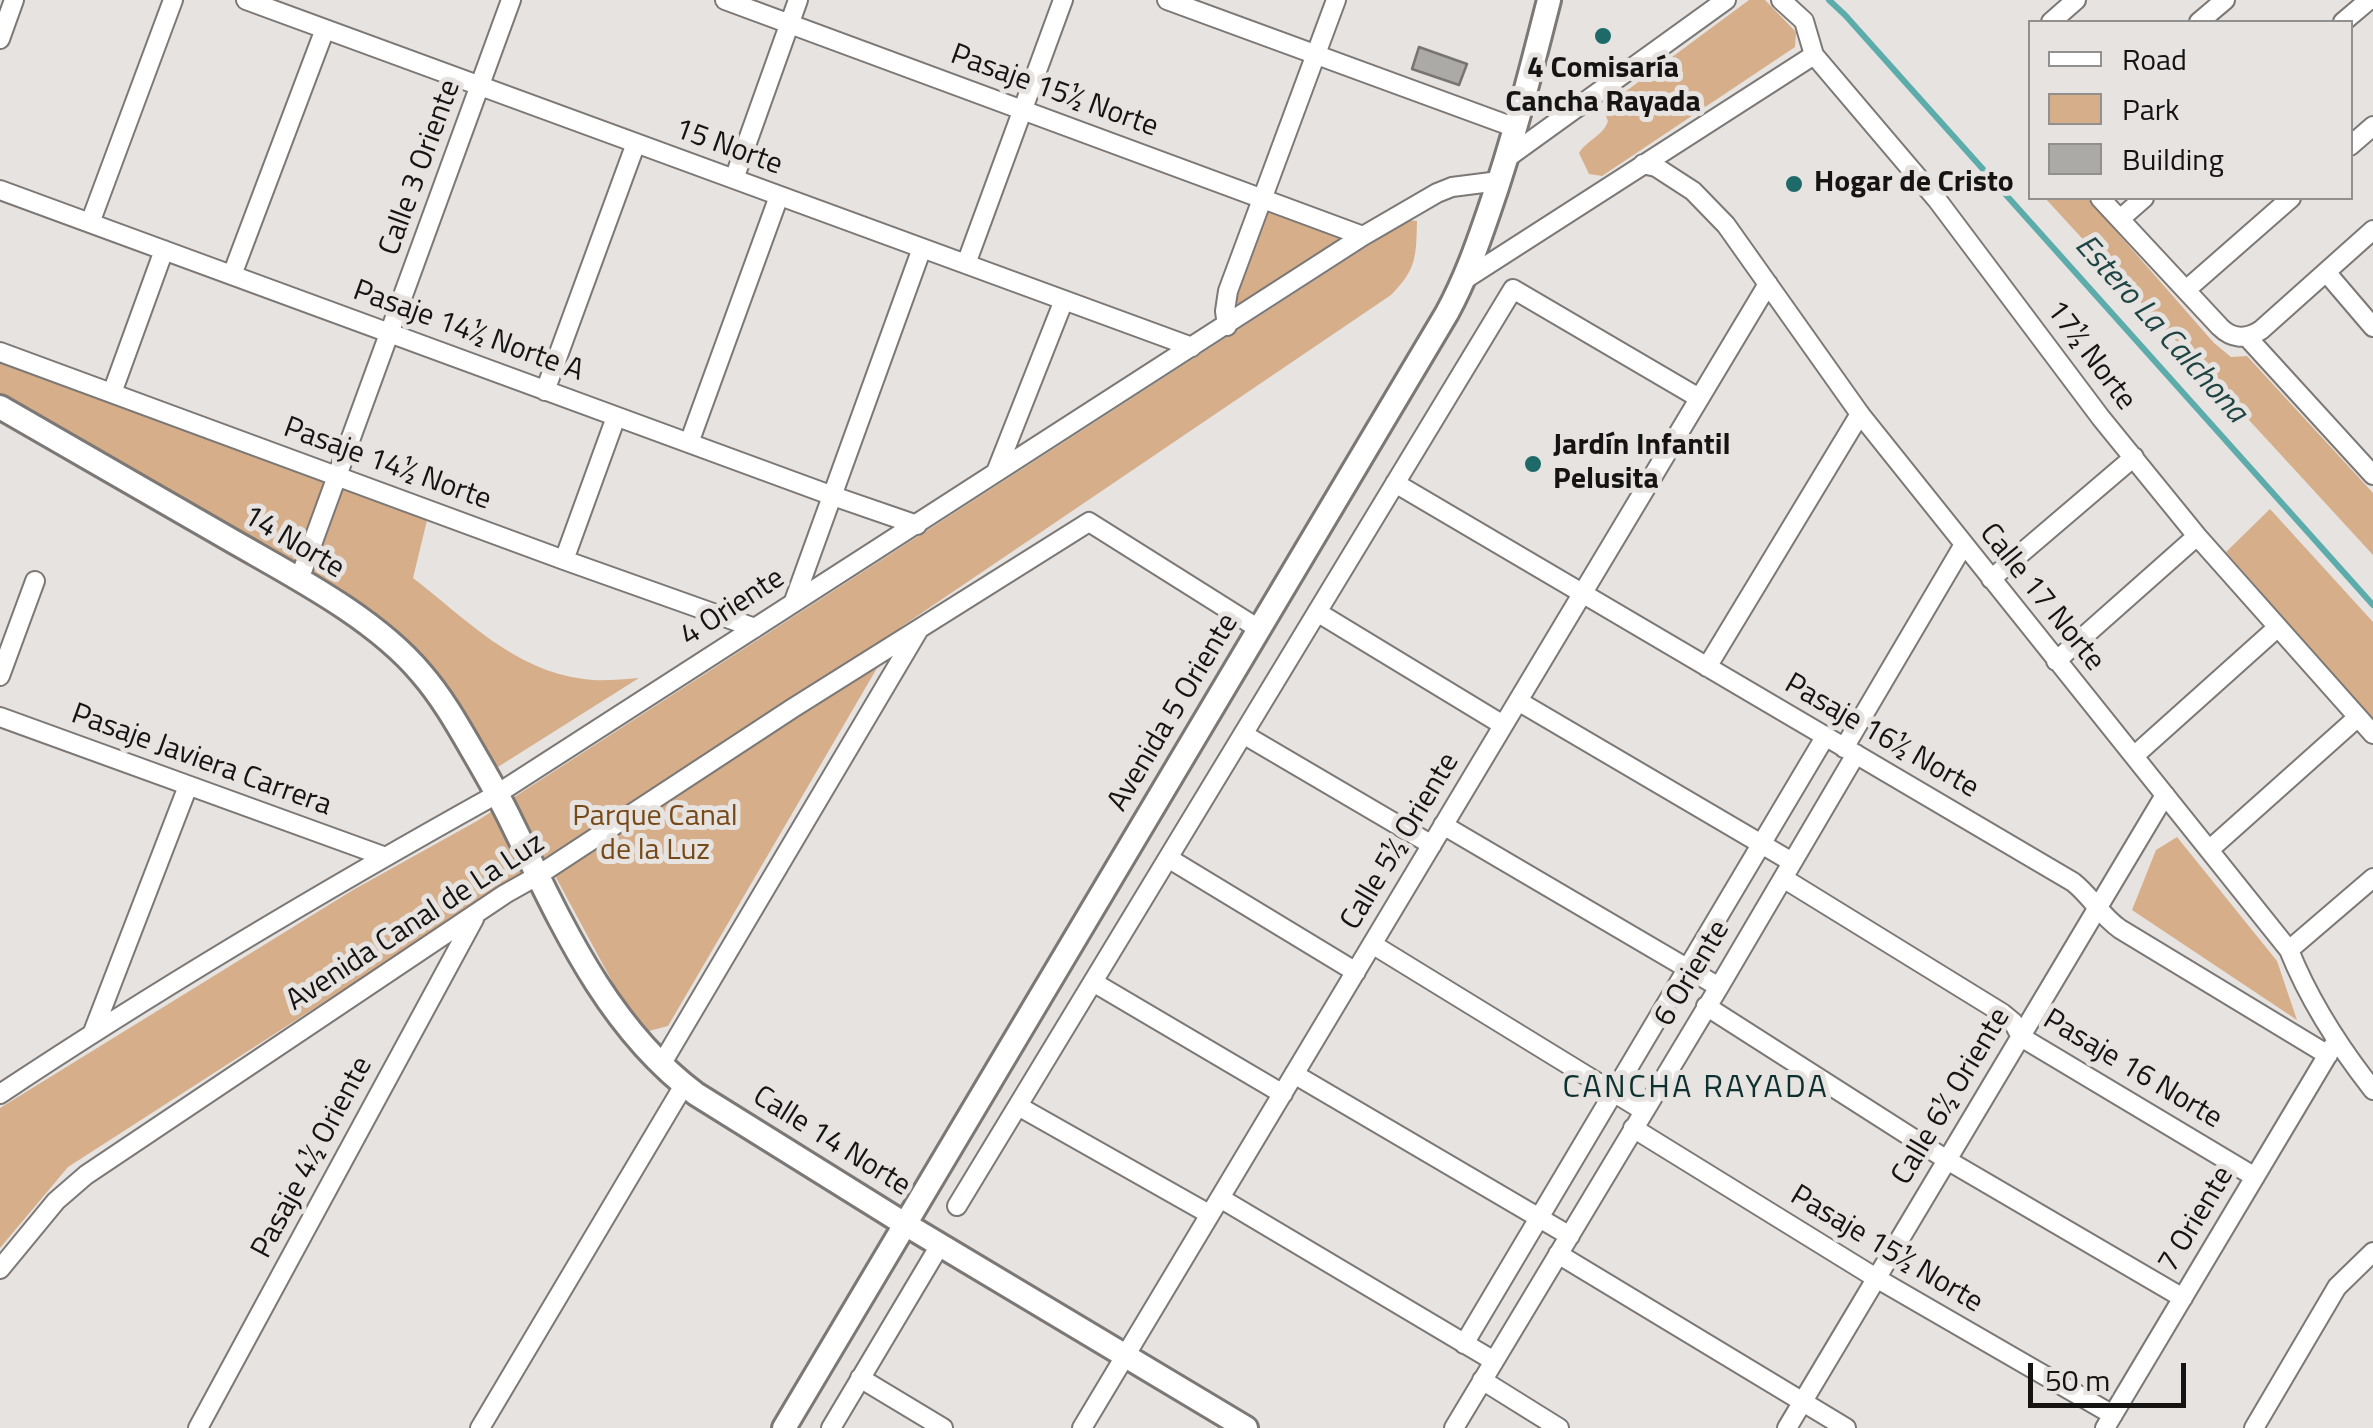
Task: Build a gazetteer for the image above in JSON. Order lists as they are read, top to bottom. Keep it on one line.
{"streets":{"street":["Pasaje 15½ Norte","15 Norte","Calle 3 Oriente","Pasaje 14½ Norte A","17½ Norte","Pasaje 14½ Norte","14 Norte","Calle 17 Norte","4 Oriente","Avenida 5 Oriente","Pasaje 16½ Norte","Pasaje Javiera Carrera","Calle 5½ Oriente","Avenida Canal de La Luz","6 Oriente","Pasaje 16 Norte","Calle 6½ Oriente","Calle 14 Norte","Pasaje 4½ Oriente","7 Oriente"]},"crossings":[["Pasaje 15½ Norte","4 Oriente"],["Pasaje 15½ Norte","6 Oriente"],["Pasaje 15½ Norte","Calle 6½ Oriente"],["Pasaje 15½ Norte","7 Oriente"],["15 Norte","Calle 3 Oriente"],["15 Norte","4 Oriente"],["Calle 3 Oriente","Pasaje 14½ Norte A"],["Calle 3 Oriente","Pasaje 14½ Norte"],["Calle 3 Oriente","14 Norte"],["Pasaje 14½ Norte A","4 Oriente"],["Pasaje 14½ Norte","4 Oriente"],["14 Norte","4 Oriente"],["14 Norte","Calle 14 Norte"],["Calle 17 Norte","Pasaje 16½ Norte"],["Calle 17 Norte","Calle 5½ Oriente"],["Calle 17 Norte","6 Oriente"],["Calle 17 Norte","Calle 6½ Oriente"],["Calle 17 Norte","7 Oriente"],["4 Oriente","Avenida 5 Oriente"],["4 Oriente","Pasaje Javiera Carrera"],["4 Oriente","Calle 14 Norte"],["Avenida 5 Oriente","Avenida Canal de La Luz"],["Avenida 5 Oriente","Calle 14 Norte"],["Pasaje 16½ Norte","Calle 5½ Oriente"],["Pasaje 16½ Norte","6 Oriente"],["Pasaje 16½ Norte","Calle 6½ Oriente"],["Pasaje 16½ Norte","7 Oriente"],["Calle 5½ Oriente","Pasaje 16 Norte"],["Calle 5½ Oriente","Calle 14 Norte"],["Avenida Canal de La Luz","Calle 14 Norte"],["Avenida Canal de La Luz","Pasaje 4½ Oriente"],["6 Oriente","Pasaje 16 Norte"],["Pasaje 16 Norte","Calle 6½ Oriente"],["Pasaje 16 Norte","7 Oriente"]],"districts":["CANCHA RAYADA"],"water":["Estero La Calchona"],"parks":["Parque Canal de la Luz"],"places":["4 Comisaría Cancha Rayada","Hogar de Cristo","Jardín Infantil Pelusita"],"legend":["Road","Park","Building"],"scale_bar":"50 m"}
